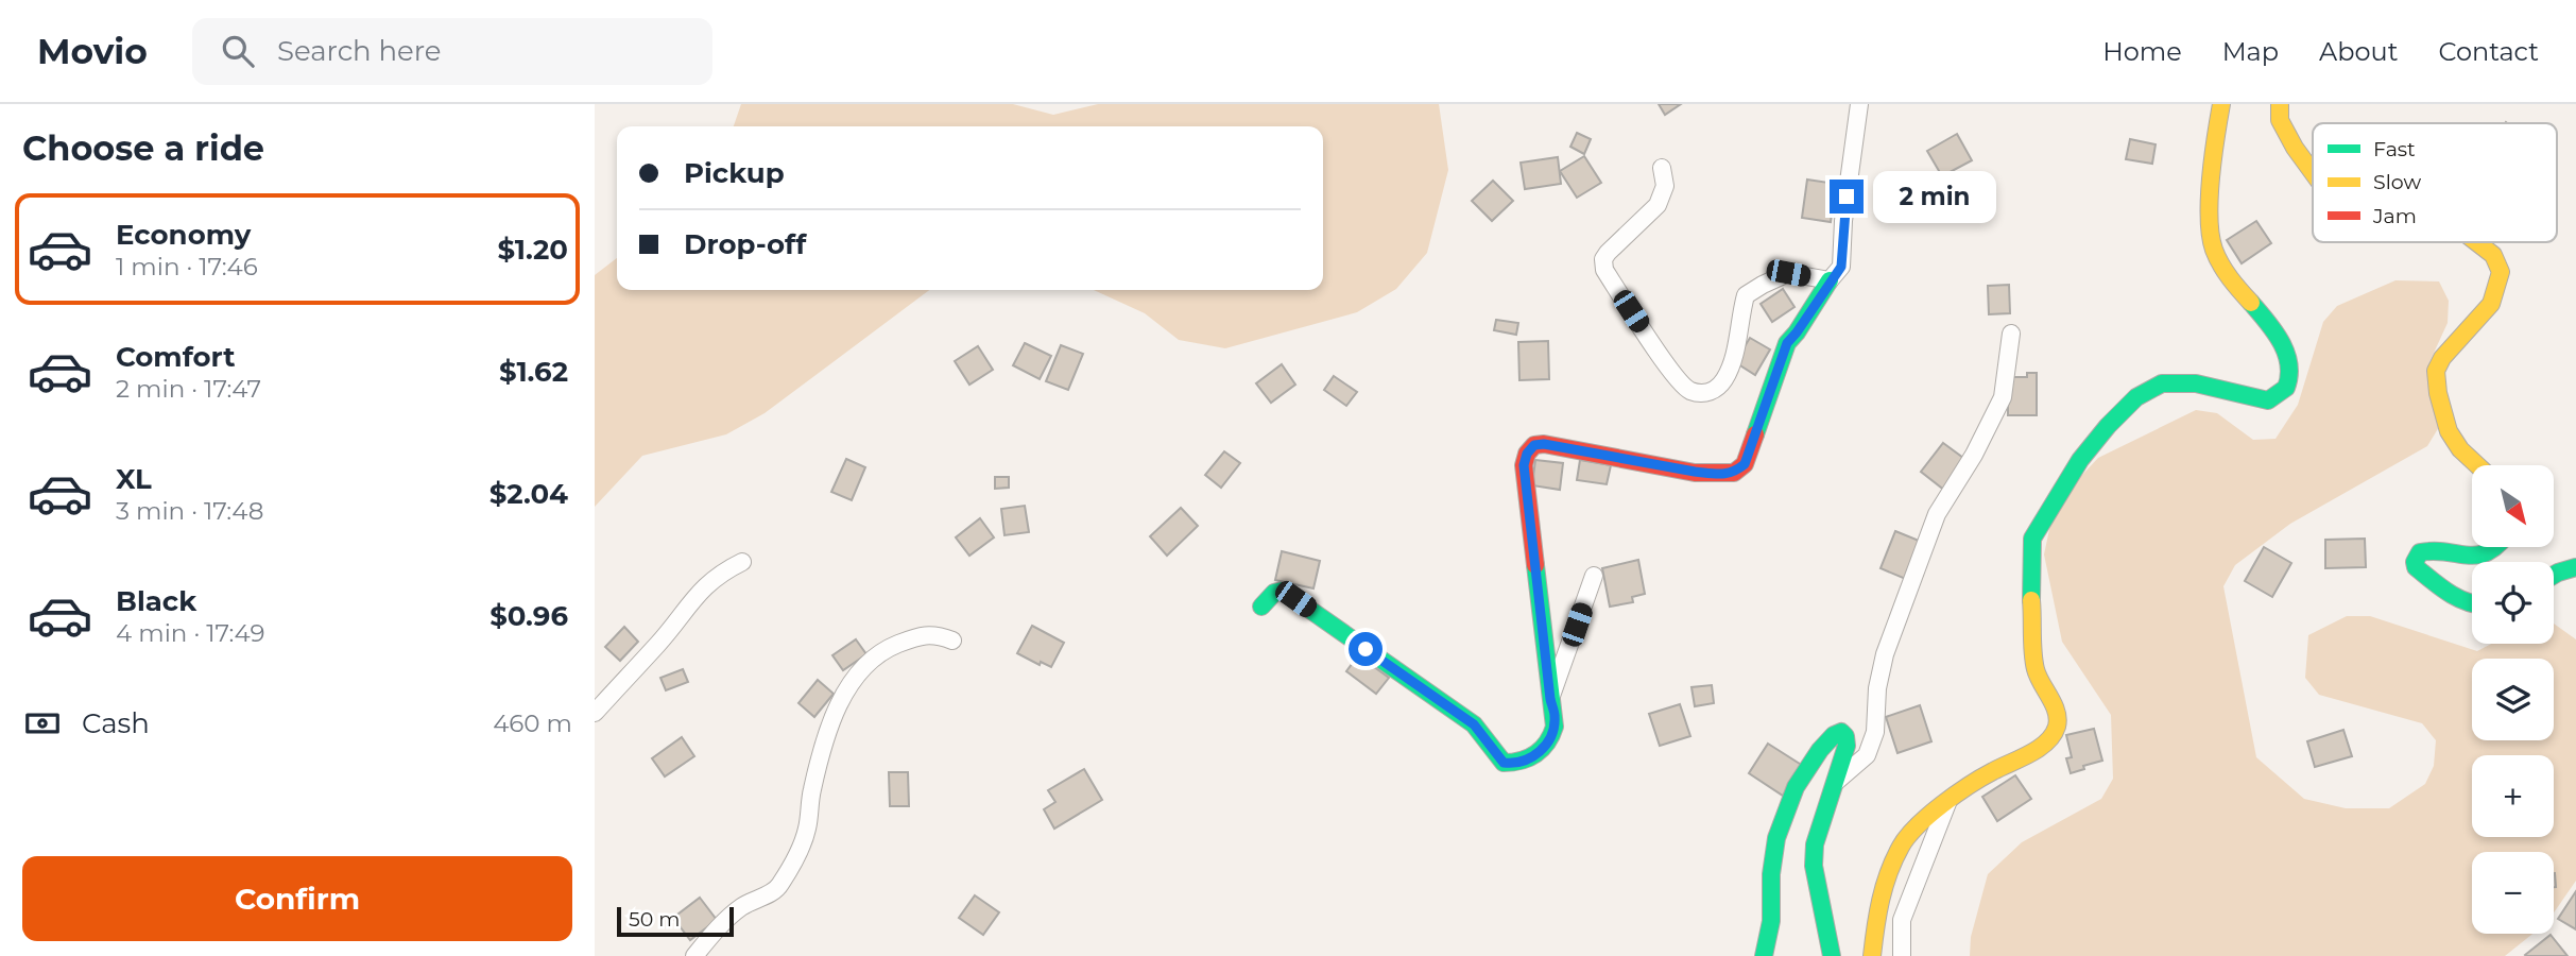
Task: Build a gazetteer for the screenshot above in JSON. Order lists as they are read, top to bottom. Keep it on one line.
{"legend":["Fast","Slow","Jam"],"scale_bar":"50 m","north":"bottom right","page":{"header":"Movio","search":"Search here","nav":["Home","Map","About","Contact"],"heading":"Choose a ride","banner":["Pickup","Drop-off"],"bubble":"2 min","list":[{"name":"Economy","note":"1 min · 17:46","value":"$1.20"},{"name":"Comfort","note":"2 min · 17:47","value":"$1.62"},{"name":"XL","note":"3 min · 17:48","value":"$2.04"},{"name":"Black","note":"4 min · 17:49","value":"$0.96"}],"map_buttons":["+","−"],"pay":["Cash","460 m"],"buttons":"Confirm","scale":"50 m"}}
